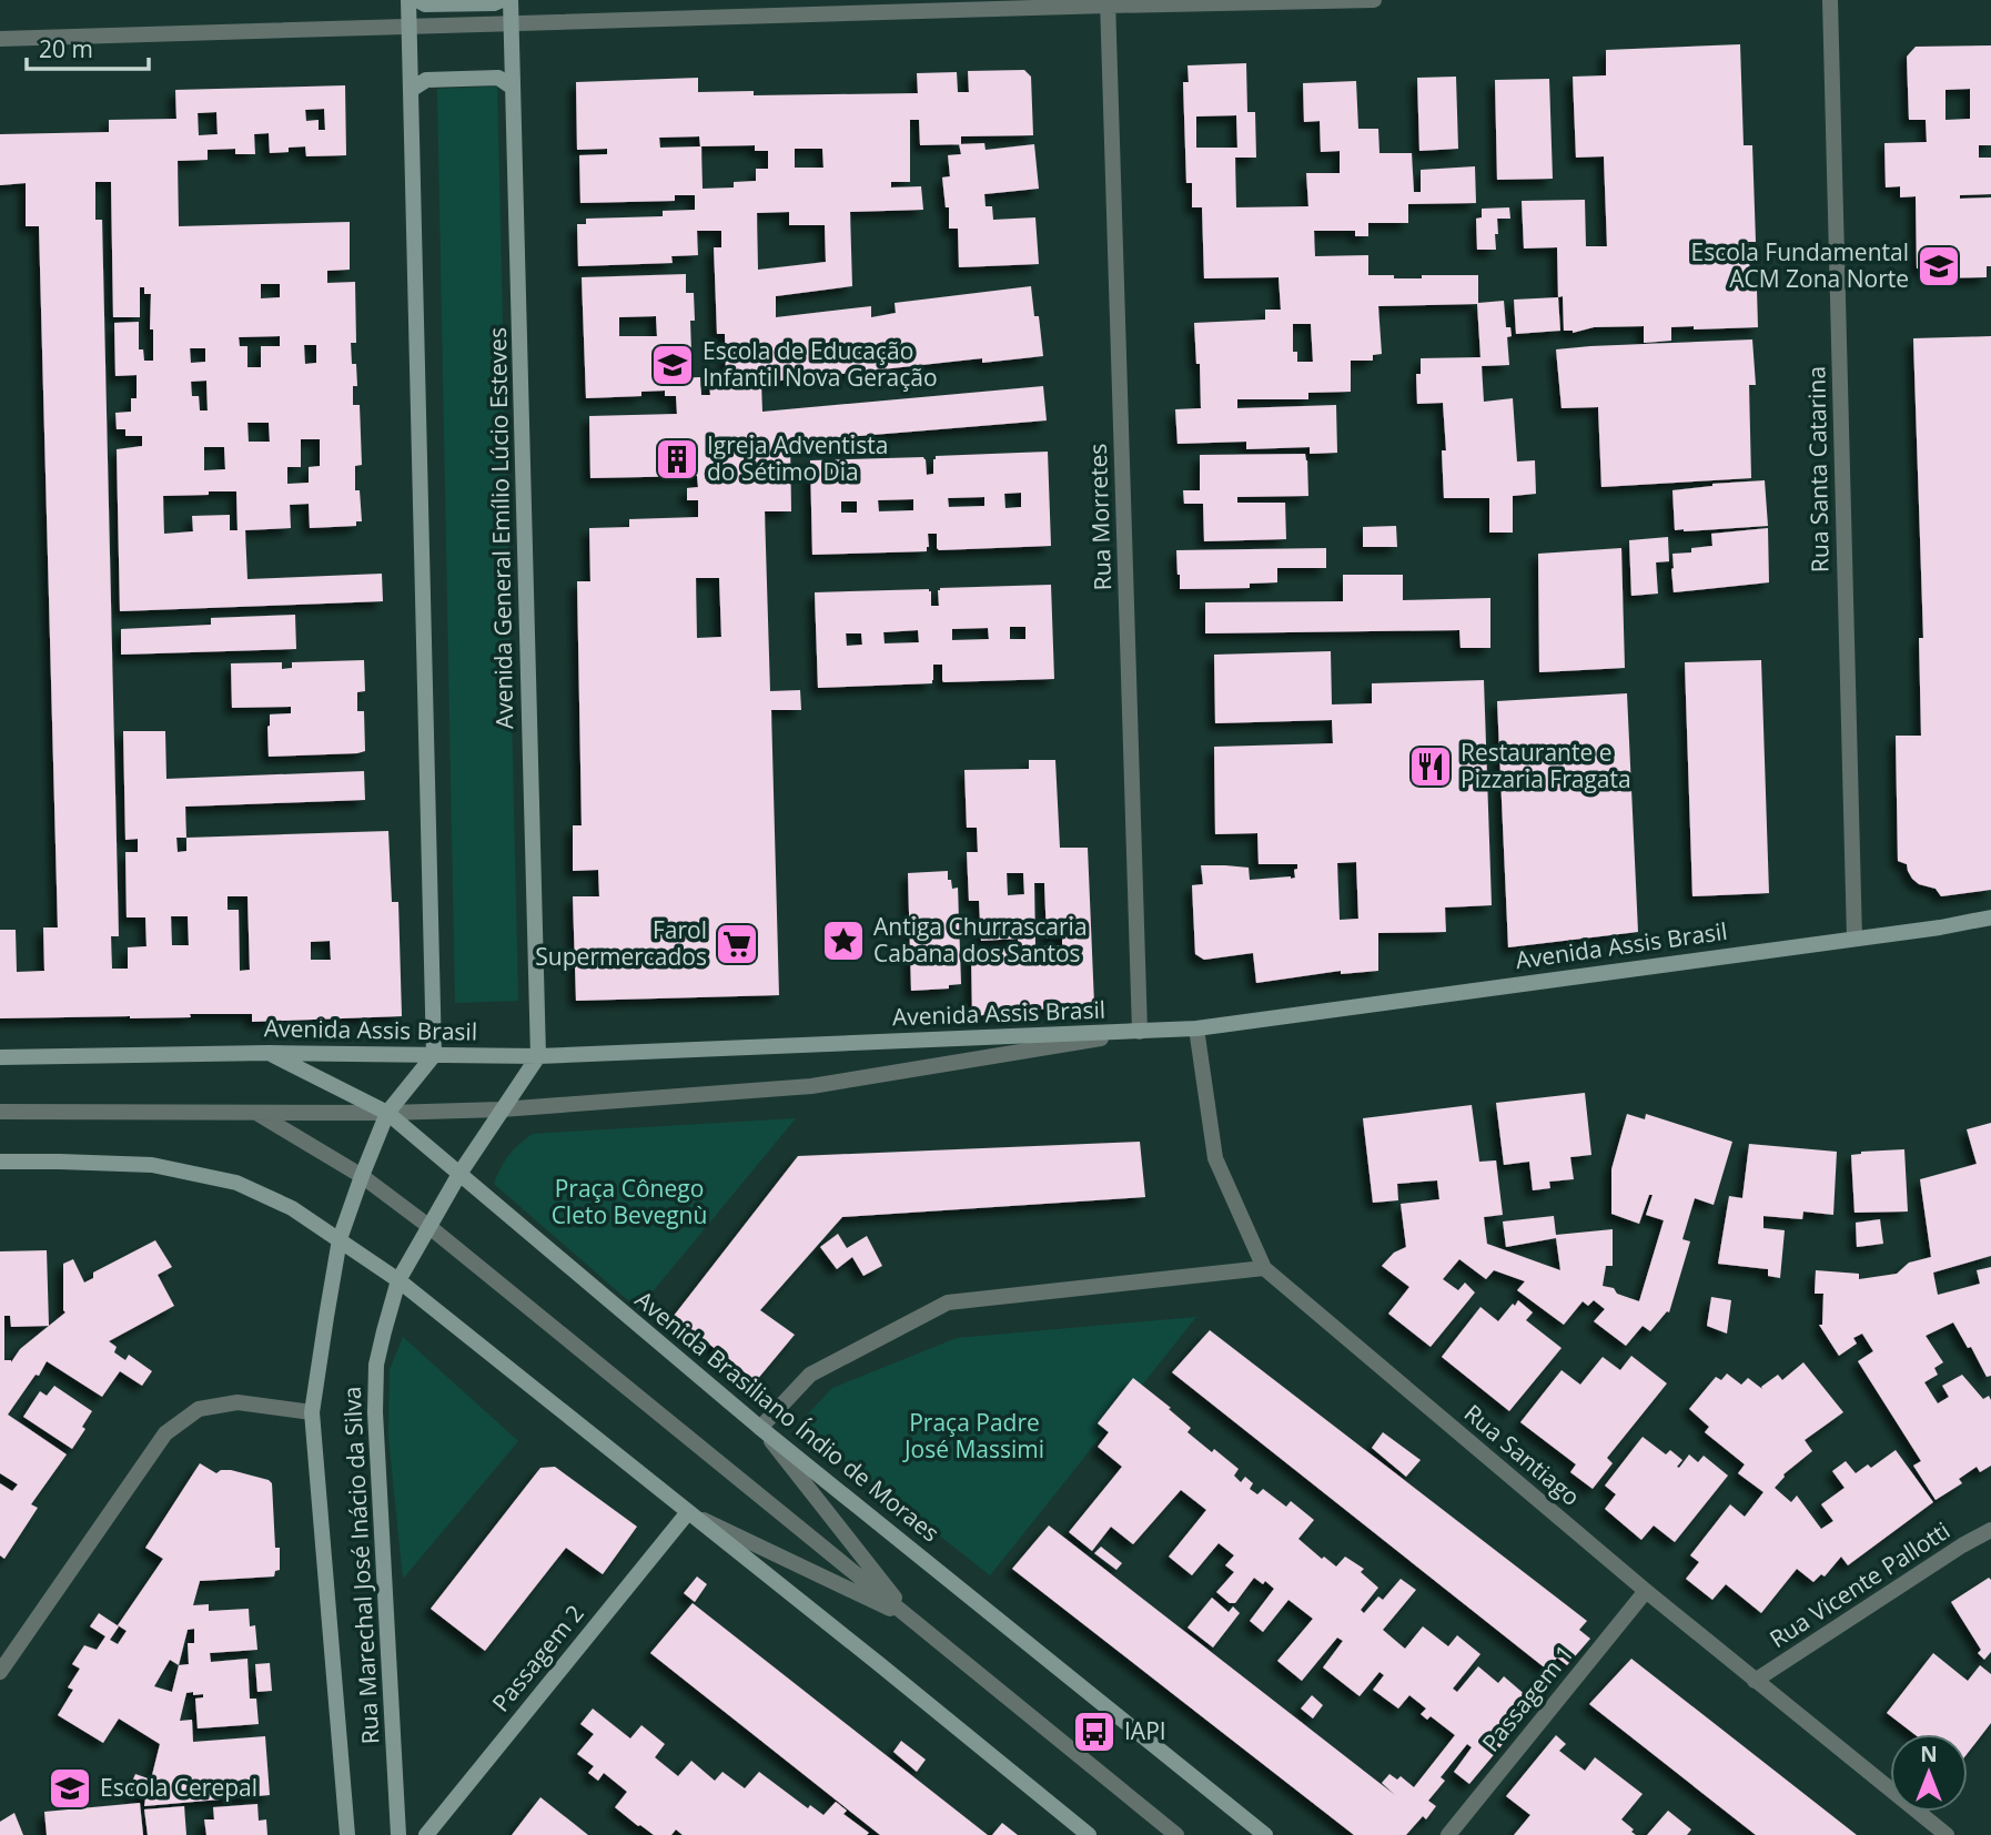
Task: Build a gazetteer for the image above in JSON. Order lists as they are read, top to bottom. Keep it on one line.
{"streets":{"main road":["Avenida General Emílio Lúcio Esteves","Avenida Assis Brasil","Avenida Brasiliano Índio de Moraes","Rua Marechal José Inácio da Silva","Passagem 2"],"street":["Rua Santa Catarina","Rua Morretes","Rua Santiago","Rua Vicente Pallotti","Passagem 1"]},"crossings":[["Rua Santa Catarina","Avenida Assis Brasil"],["Rua Morretes","Avenida Assis Brasil"],["Avenida General Emílio Lúcio Esteves","Avenida Assis Brasil"],["Avenida General Emílio Lúcio Esteves","Rua Marechal José Inácio da Silva"],["Avenida Assis Brasil","Avenida Brasiliano Índio de Moraes"],["Avenida Assis Brasil","Rua Santiago"],["Avenida Assis Brasil","Rua Marechal José Inácio da Silva"],["Avenida Brasiliano Índio de Moraes","Rua Marechal José Inácio da Silva"],["Rua Santiago","Rua Vicente Pallotti"],["Rua Santiago","Passagem 1"]],"parks":["Praça Cônego Cleto Bevegnù","Praça Padre José Massimi"],"places":{"school or university":["Escola Fundamental ACM Zona Norte","Escola de Educação Infantil Nova Geração","Escola Cerepal"],"building":["Igreja Adventista do Sétimo Dia"],"restaurant":["Restaurante e Pizzaria Fragata"],"place":["Antiga Churrascaria Cabana dos Santos"],"supermarket":["Farol Supermercados"],"bus stop":["IAPI"]},"scale_bar":"20 m","north":"top"}
